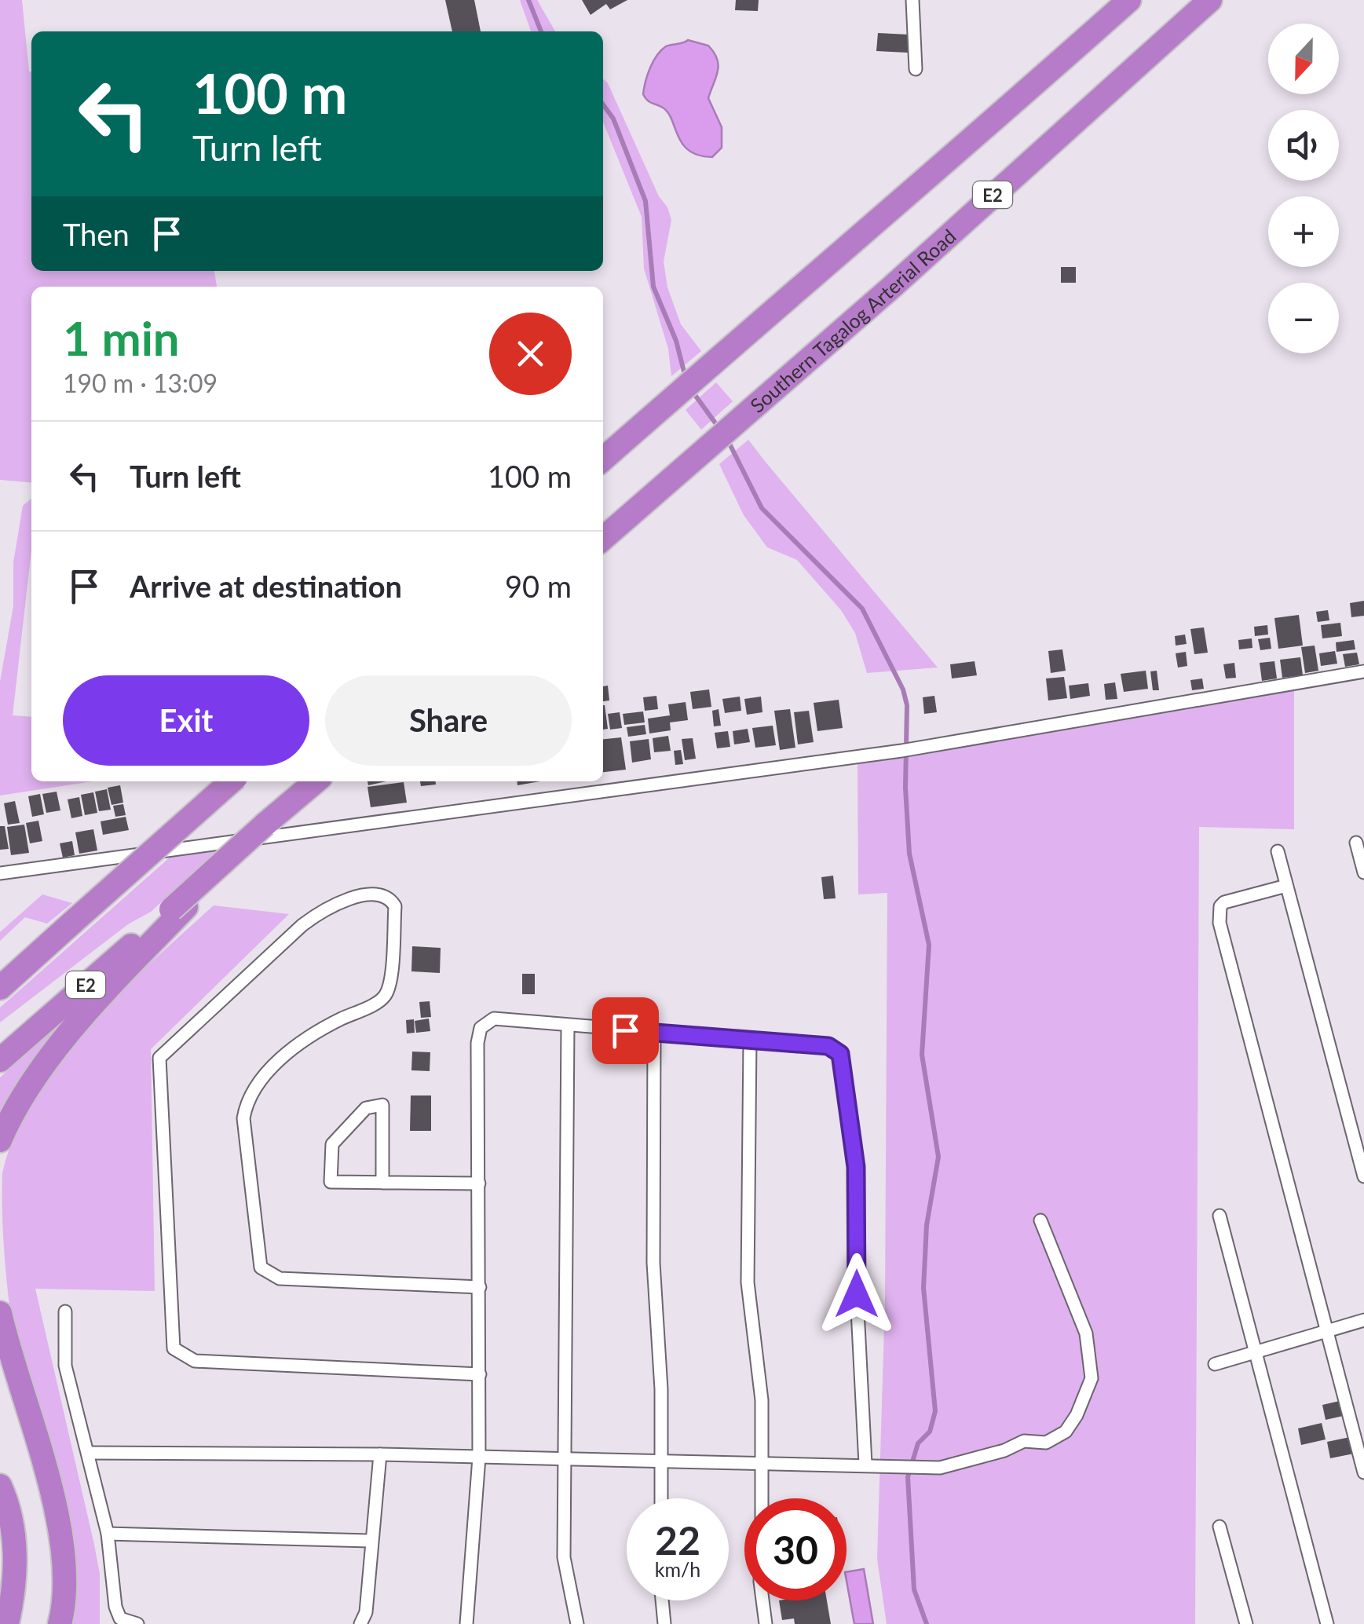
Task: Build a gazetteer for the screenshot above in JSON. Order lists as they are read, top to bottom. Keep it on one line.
{"streets":{"highway":["E2","Southern Tagalog Arterial Road"]},"north":"bottom","page":{"map_buttons":["+","−"],"turn":["100 m","Turn left"],"then":"Then","heading":["1 min","190 m · 13:09"],"list":[{"name":"Turn left","value":"100 m"},{"name":"Arrive at destination","value":"90 m"}],"buttons":["Exit","Share"],"speed":"22 km/h","limit":"30"}}
